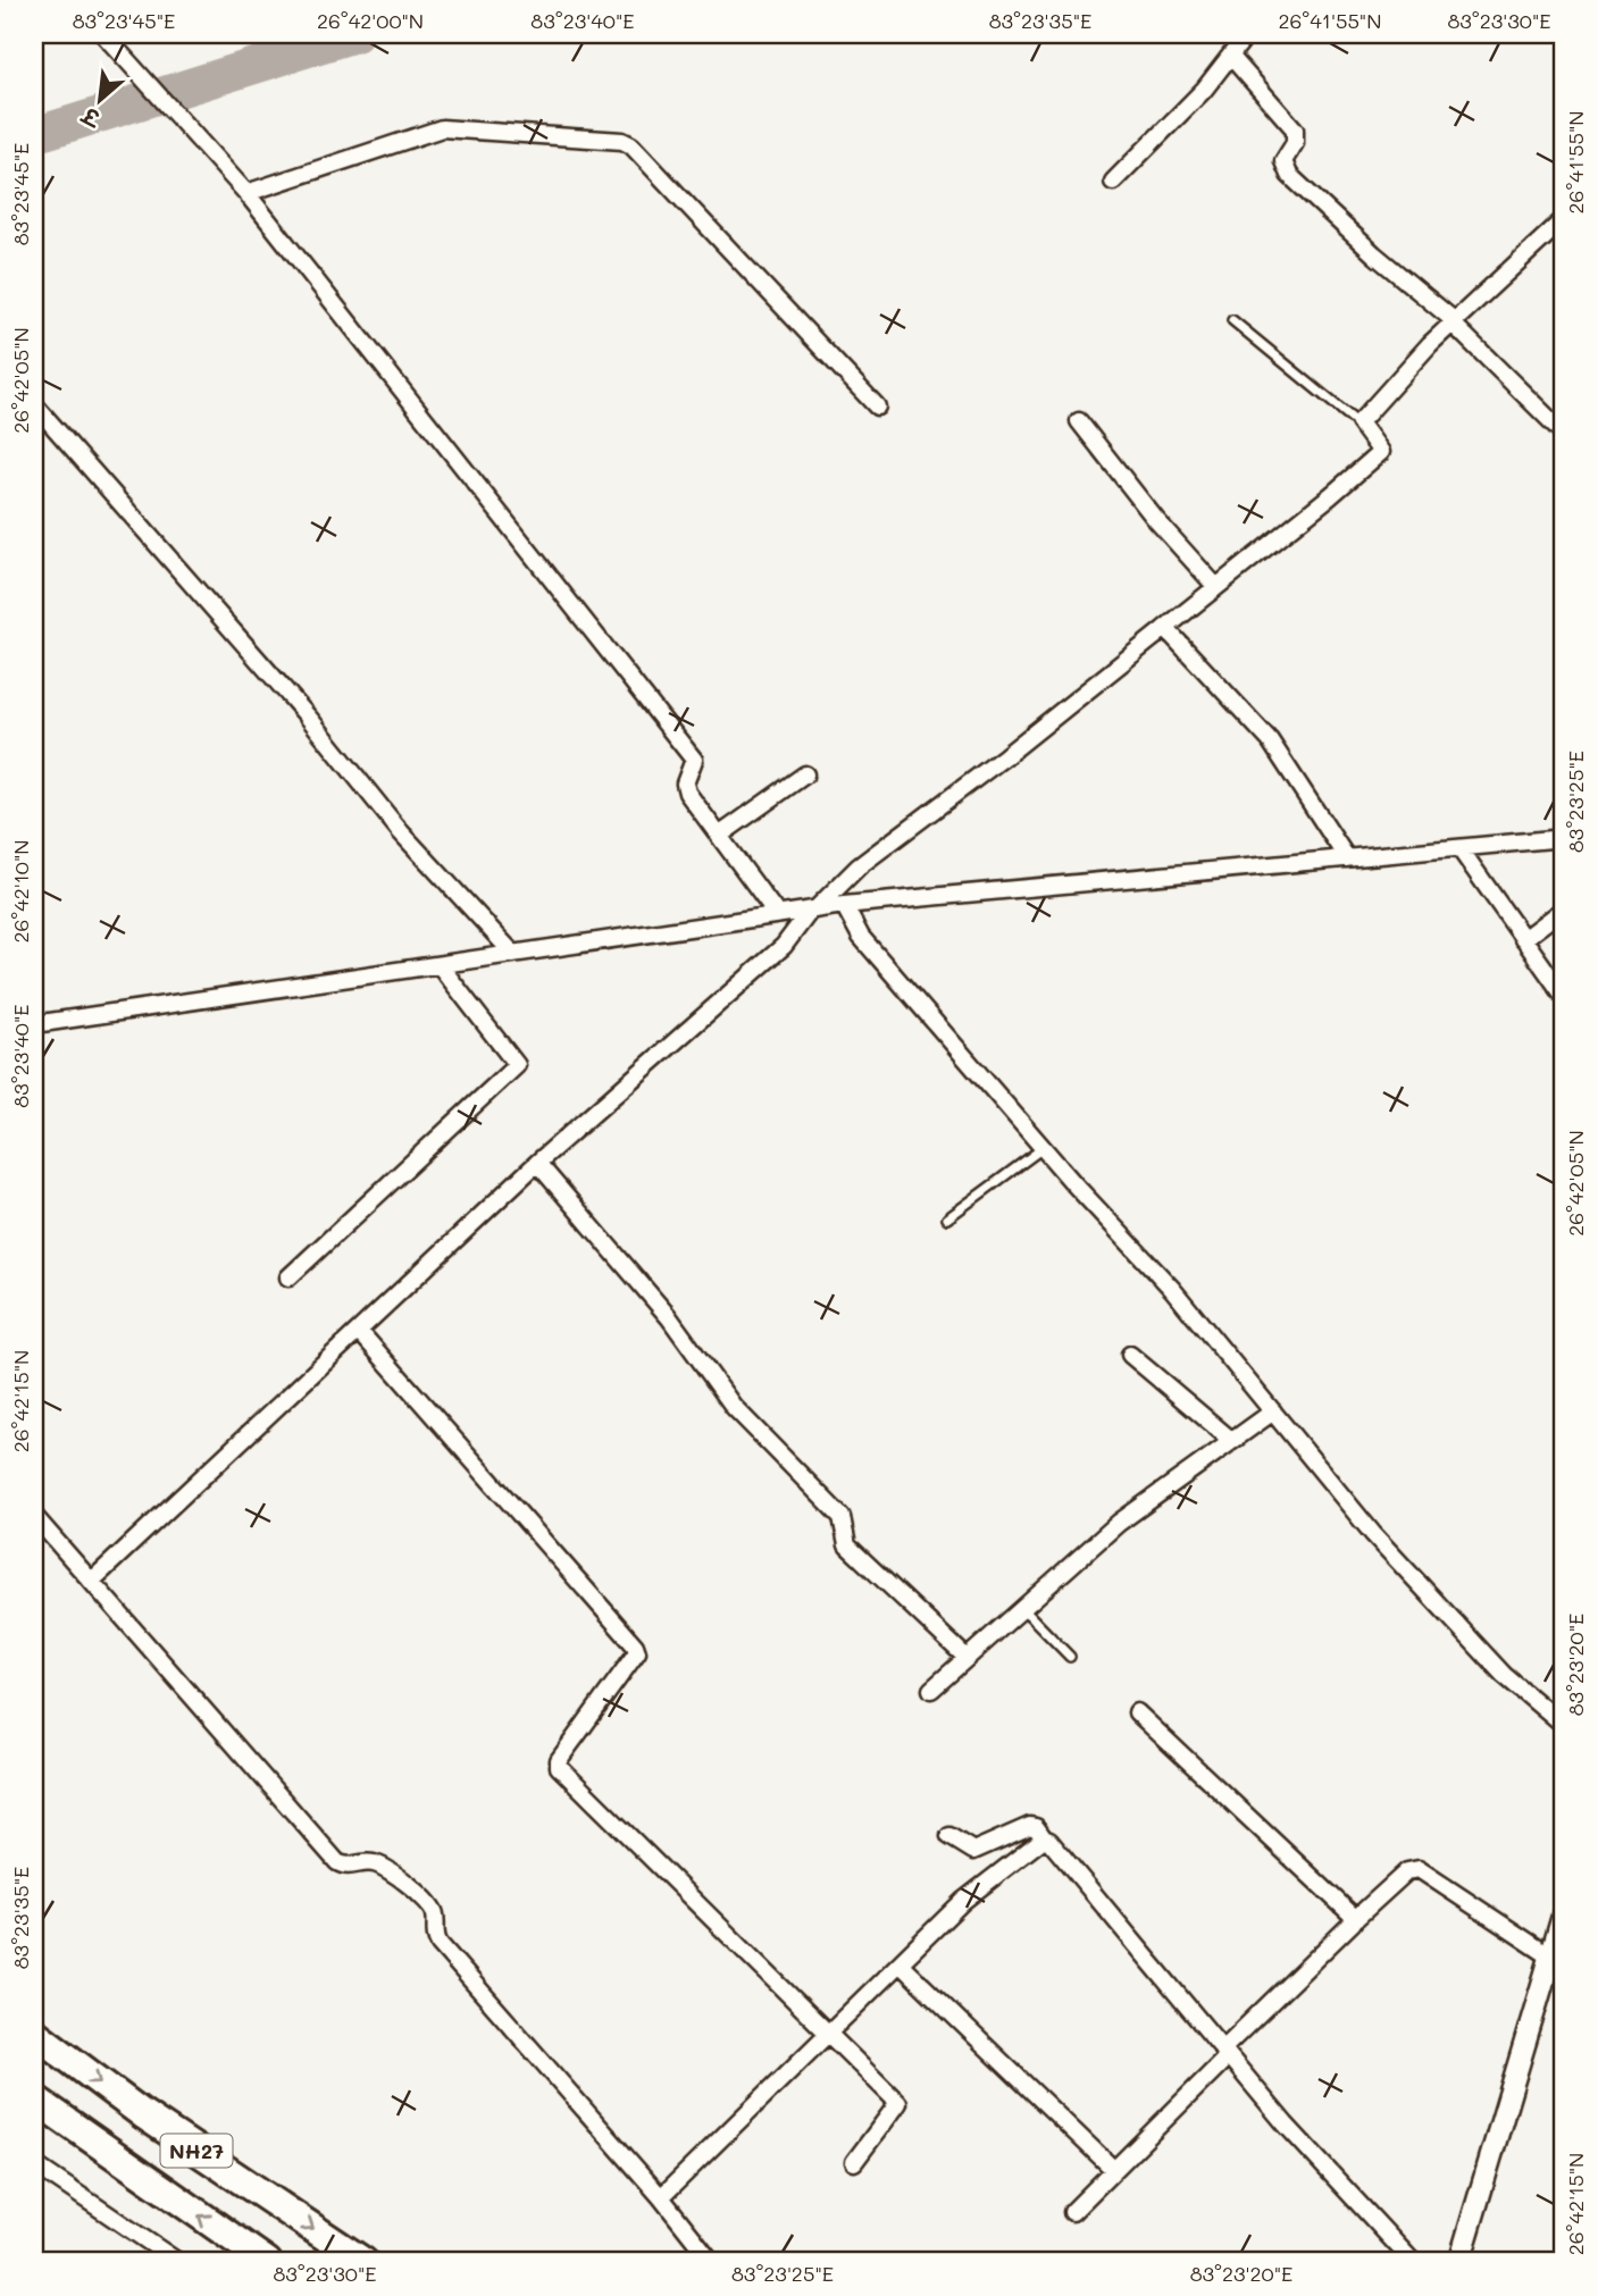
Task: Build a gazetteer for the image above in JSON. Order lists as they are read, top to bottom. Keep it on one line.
{"streets":{"highway":["NH27"]},"north":"bottom left","coordinates":["83°23'45\"E","26°42'00\"N","83°23'40\"E","83°23'35\"E","26°41'55\"N","83°23'30\"E","26°42'05\"N","83°23'25\"E","26°42'10\"N","26°42'15\"N","83°23'20\"E"]}
